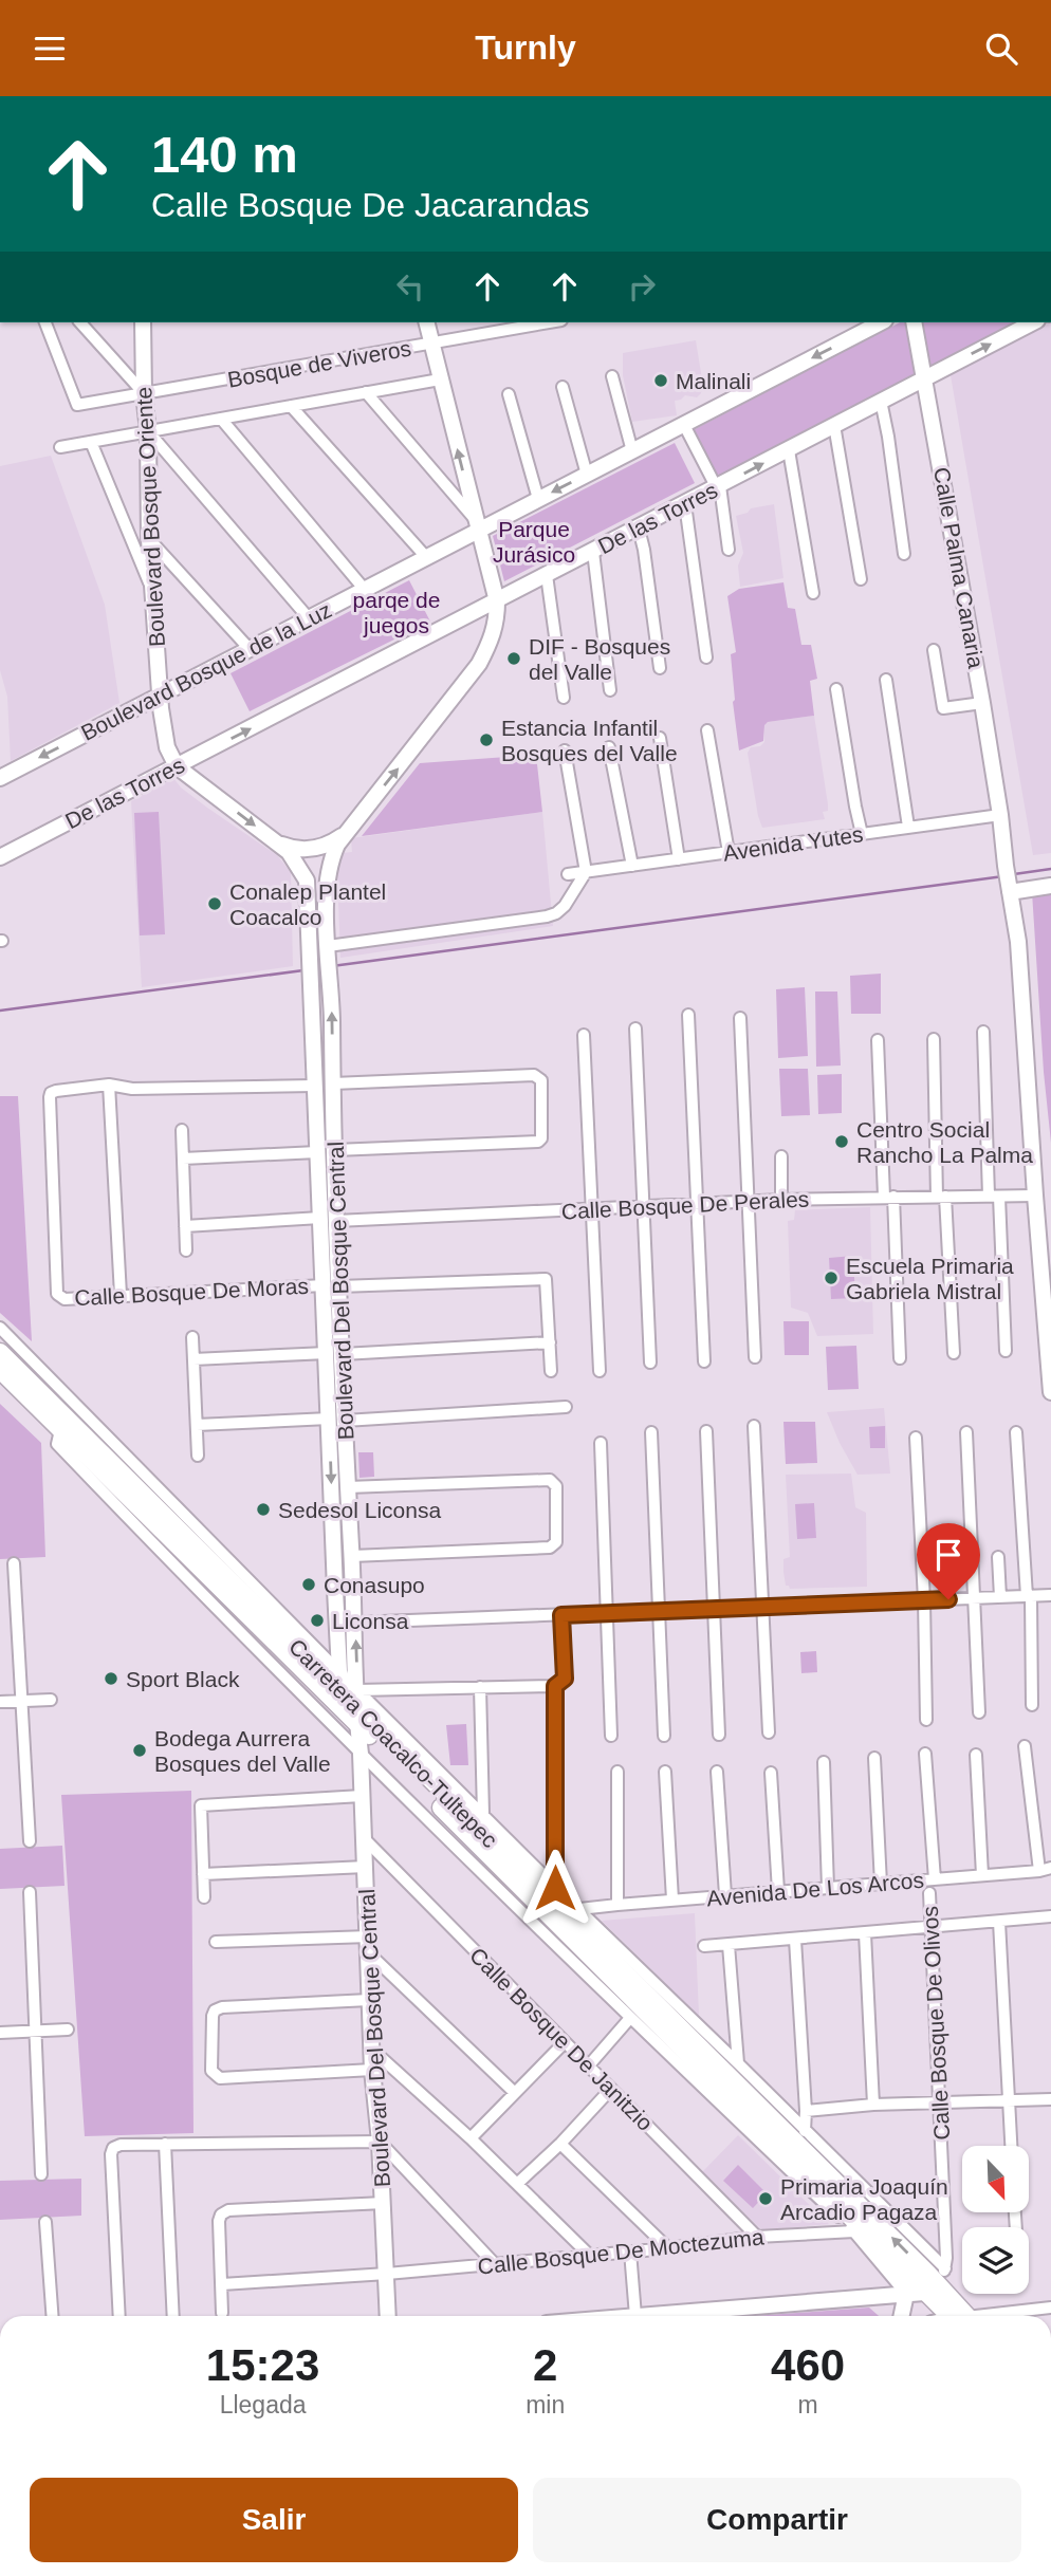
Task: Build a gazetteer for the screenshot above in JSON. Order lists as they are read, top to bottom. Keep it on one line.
{"streets":{"main road":["Carretera Coacalco-Tultepec"],"street":["Bosque de Viveros","Boulevard Bosque Oriente","De las Torres","Calle Palma Canaria","Boulevard Bosque de la Luz","Avenida Yutes","Calle Bosque De Perales","Boulevard Del Bosque Central","Calle Bosque De Moras","Avenida De Los Arcos","Calle Bosque De Olivos","Calle Bosque De Janitzio","Calle Bosque De Moctezuma"]},"crossings":[["Bosque de Viveros","Boulevard Bosque Oriente"],["Boulevard Bosque Oriente","De las Torres"],["Boulevard Bosque Oriente","Boulevard Bosque de la Luz"],["De las Torres","Calle Palma Canaria"],["Calle Palma Canaria","Avenida Yutes"],["Calle Palma Canaria","Calle Bosque De Perales"],["Calle Bosque De Perales","Boulevard Del Bosque Central"],["Boulevard Del Bosque Central","Calle Bosque De Moras"],["Boulevard Del Bosque Central","Carretera Coacalco-Tultepec"],["Boulevard Del Bosque Central","Calle Bosque De Janitzio"],["Boulevard Del Bosque Central","Calle Bosque De Moctezuma"],["Carretera Coacalco-Tultepec","Calle Bosque De Olivos"],["Calle Bosque De Janitzio","Calle Bosque De Moctezuma"]],"one_way":["De las Torres","Boulevard Bosque de la Luz"],"parks":["Parque Jurásico","parqe de juegos"],"places":["Malinali","DIF - Bosques del Valle","Estancia Infantil Bosques del Valle","Conalep Plantel Coacalco","Centro Social Rancho La Palma","Escuela Primaria Gabriela Mistral","Sedesol Liconsa","Conasupo","Liconsa","Sport Black","Bodega Aurrera Bosques del Valle","Primaria Joaquín Arcadio Pagaza"],"north":"bottom right","page":{"header":"Turnly","turn":["140 m","Calle Bosque De Jacarandas"],"eta":["15:23","Llegada","2","min","460","m"],"buttons":["Salir","Compartir"]}}
